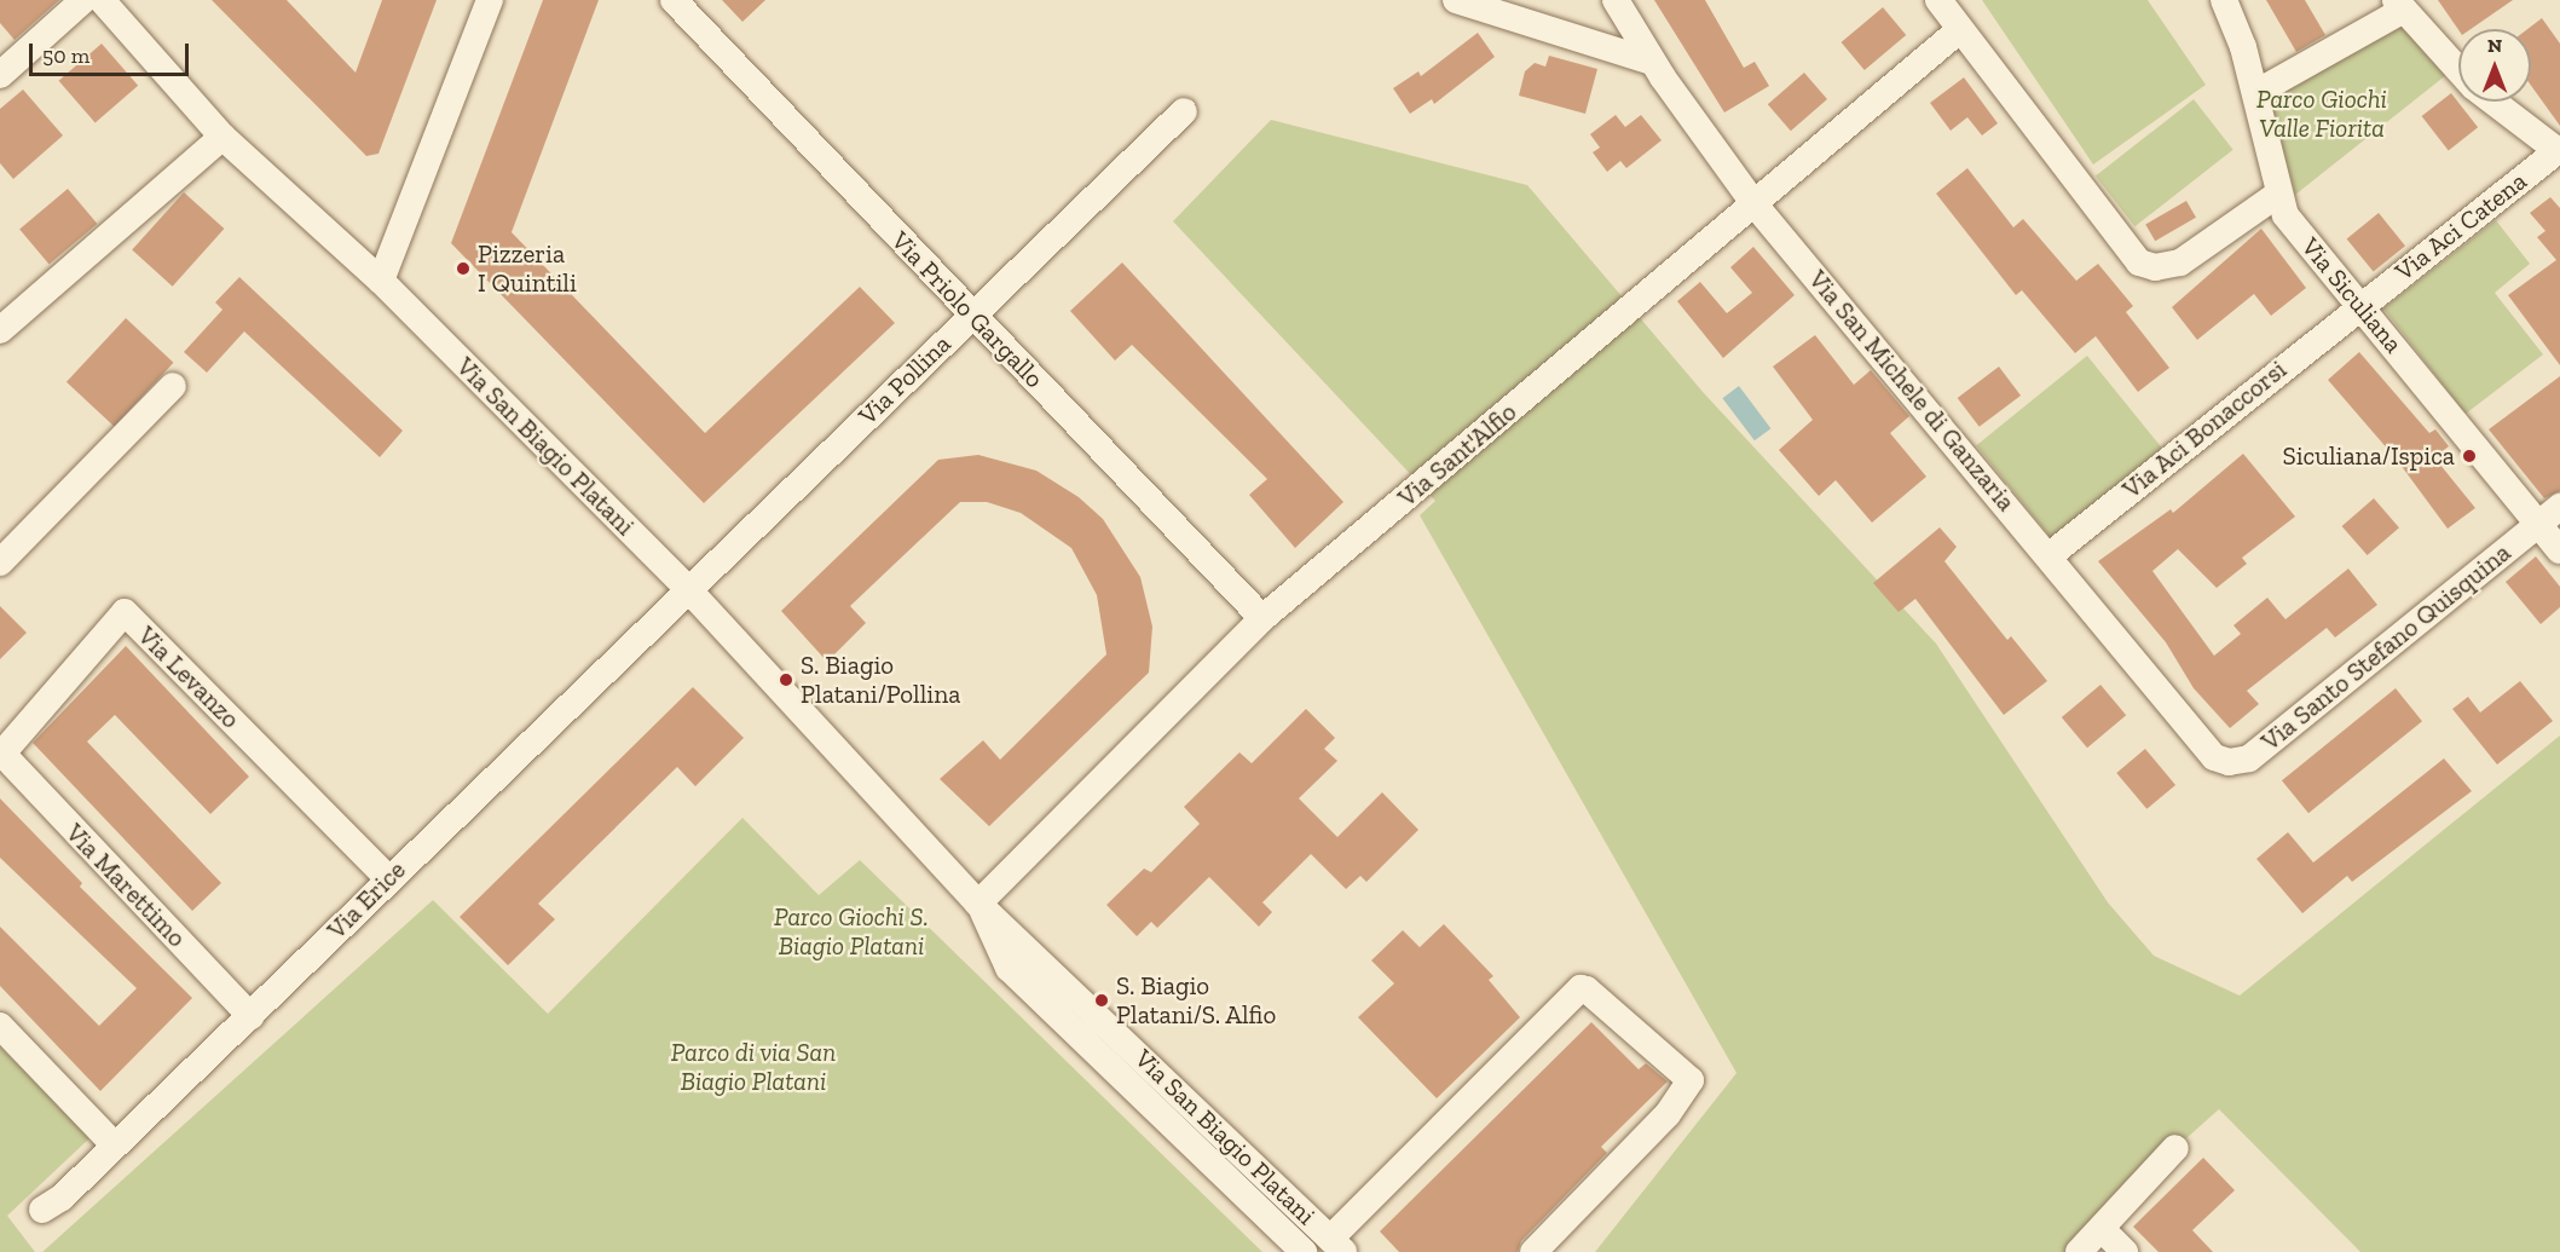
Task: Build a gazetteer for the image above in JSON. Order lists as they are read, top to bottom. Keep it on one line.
{"streets":{"street":["Via Aci Catena","Via Siculiana","Via Priolo Gargallo","Via Pollina","Via San Michele di Ganzaria","Via Aci Bonaccorsi","Via San Biagio Platani","Via Sant'Alfio","Via Santo Stefano Quisquina","Via Levanzo","Via Marettimo","Via Erice"]},"crossings":[["Via Aci Catena","Via Siculiana"],["Via Aci Catena","Via Aci Bonaccorsi"],["Via Siculiana","Via Aci Bonaccorsi"],["Via Siculiana","Via Santo Stefano Quisquina"],["Via Priolo Gargallo","Via Pollina"],["Via Priolo Gargallo","Via Sant'Alfio"],["Via Pollina","Via San Biagio Platani"],["Via Pollina","Via Erice"],["Via San Michele di Ganzaria","Via Aci Bonaccorsi"],["Via San Michele di Ganzaria","Via Sant'Alfio"],["Via San Michele di Ganzaria","Via Santo Stefano Quisquina"],["Via San Biagio Platani","Via Sant'Alfio"],["Via San Biagio Platani","Via Erice"],["Via Levanzo","Via Marettimo"],["Via Levanzo","Via Erice"],["Via Marettimo","Via Erice"]],"parks":["Parco Giochi Valle Fiorita","Parco Giochi S. Biagio Platani","Parco di via San Biagio Platani"],"places":["Pizzeria I Quintili","Siculiana/Ispica","S. Biagio Platani/Pollina","S. Biagio Platani/S. Alfio"],"scale_bar":"50 m","north":"top"}
